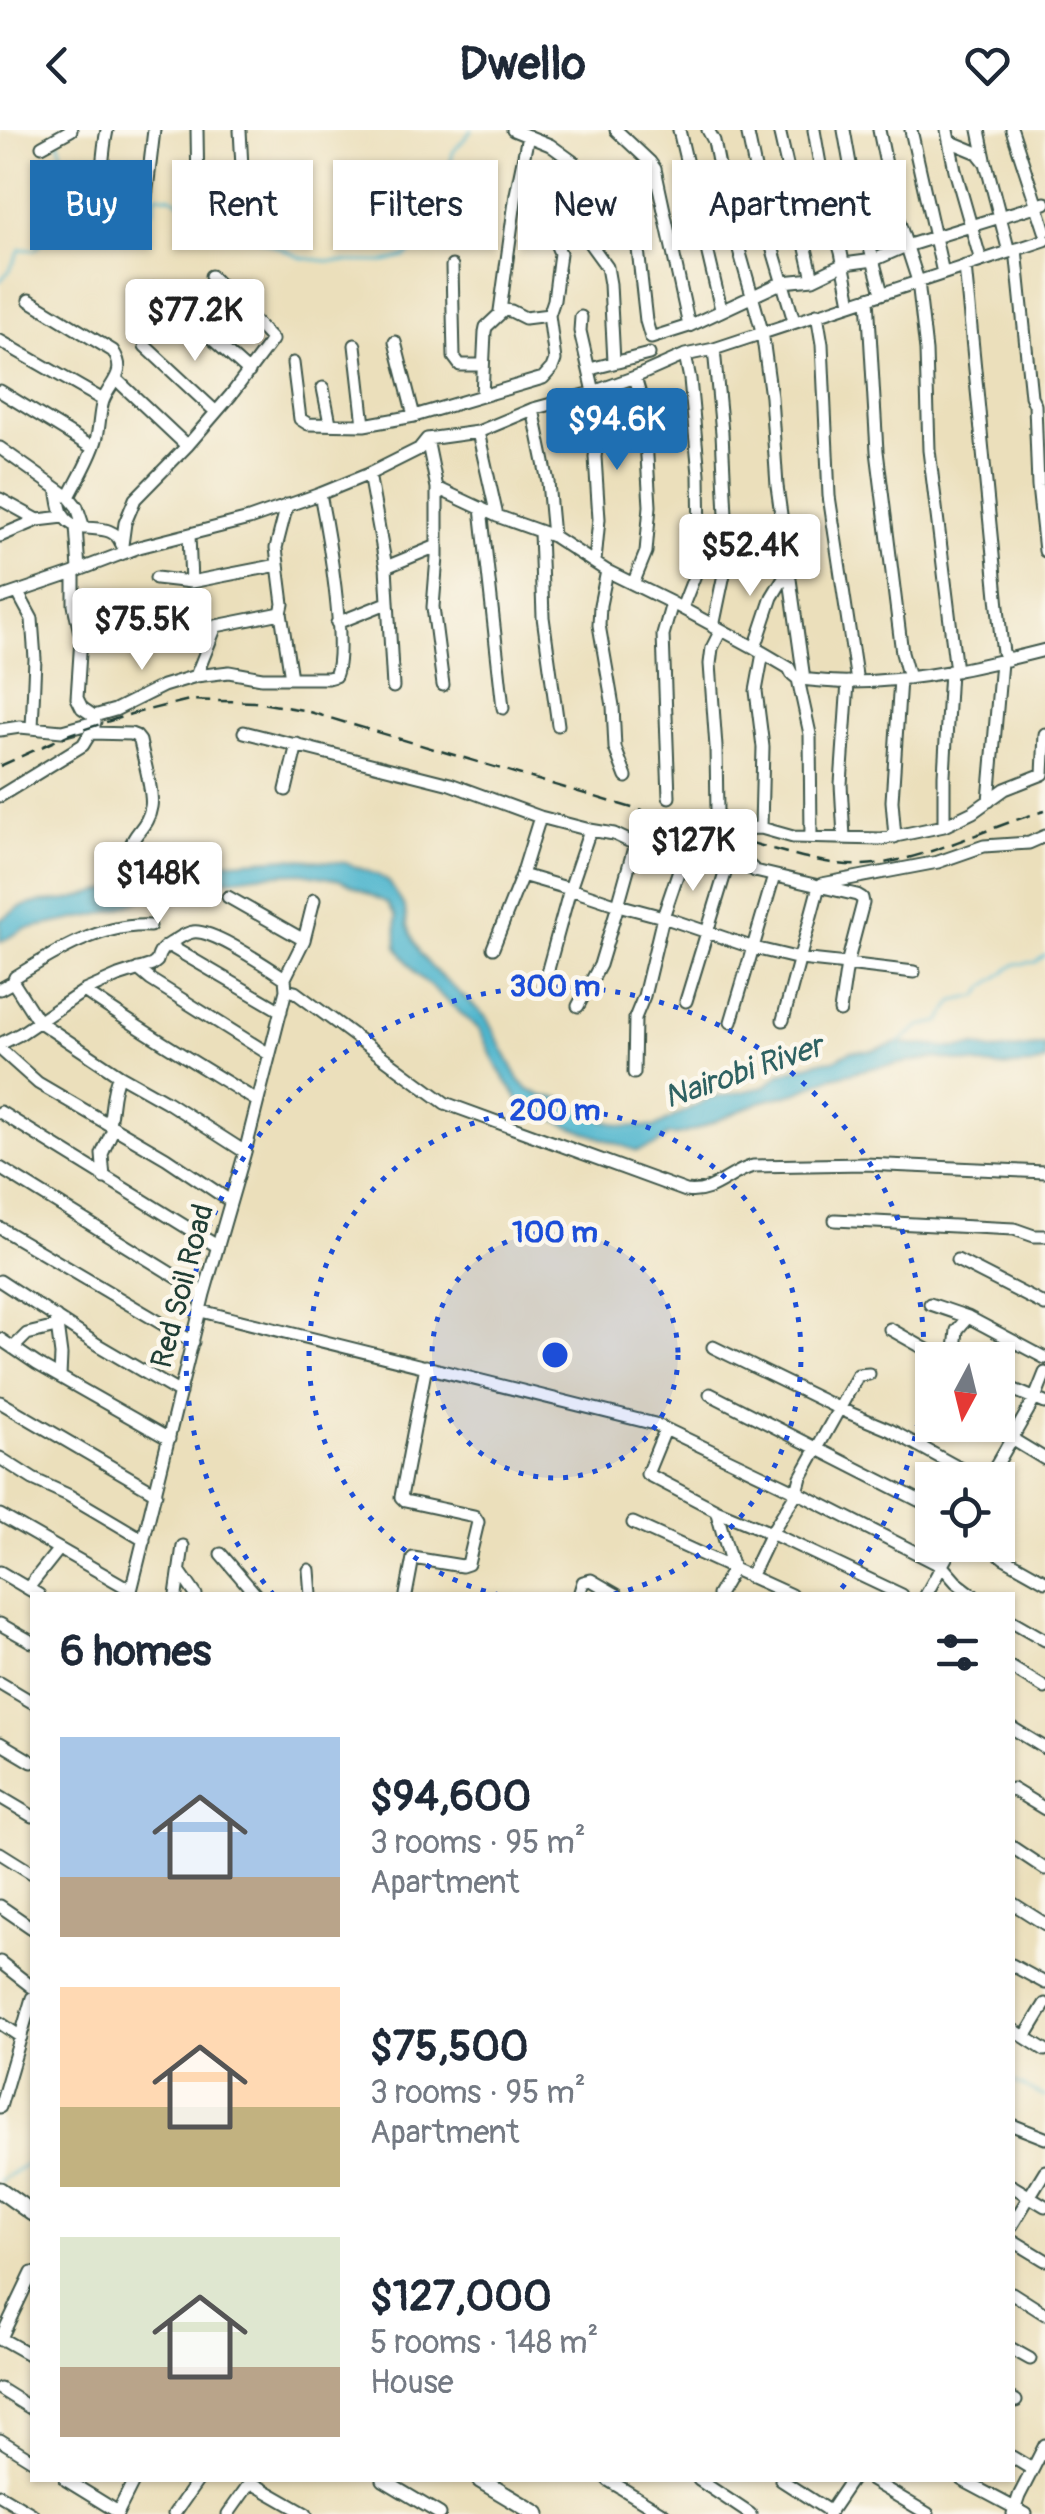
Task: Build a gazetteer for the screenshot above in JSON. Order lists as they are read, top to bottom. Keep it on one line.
{"streets":{"street":["Red Soil Road"]},"water":["Nairobi River"],"north":"bottom","page":{"header":"Dwello","chip":["Buy","Rent","Filters","New","Apartment"],"price":["$77.2K","$94.6K","$52.4K","$75.5K","$127K","$148K"],"heading":"6 homes","list":[{"name":"$94,600","note":"3 rooms · 95 m² · Apartment"},{"name":"$75,500","note":"3 rooms · 95 m² · Apartment"},{"name":"$127,000","note":"5 rooms · 148 m² · House"}]},"rings":["300 m","200 m","100 m"]}
